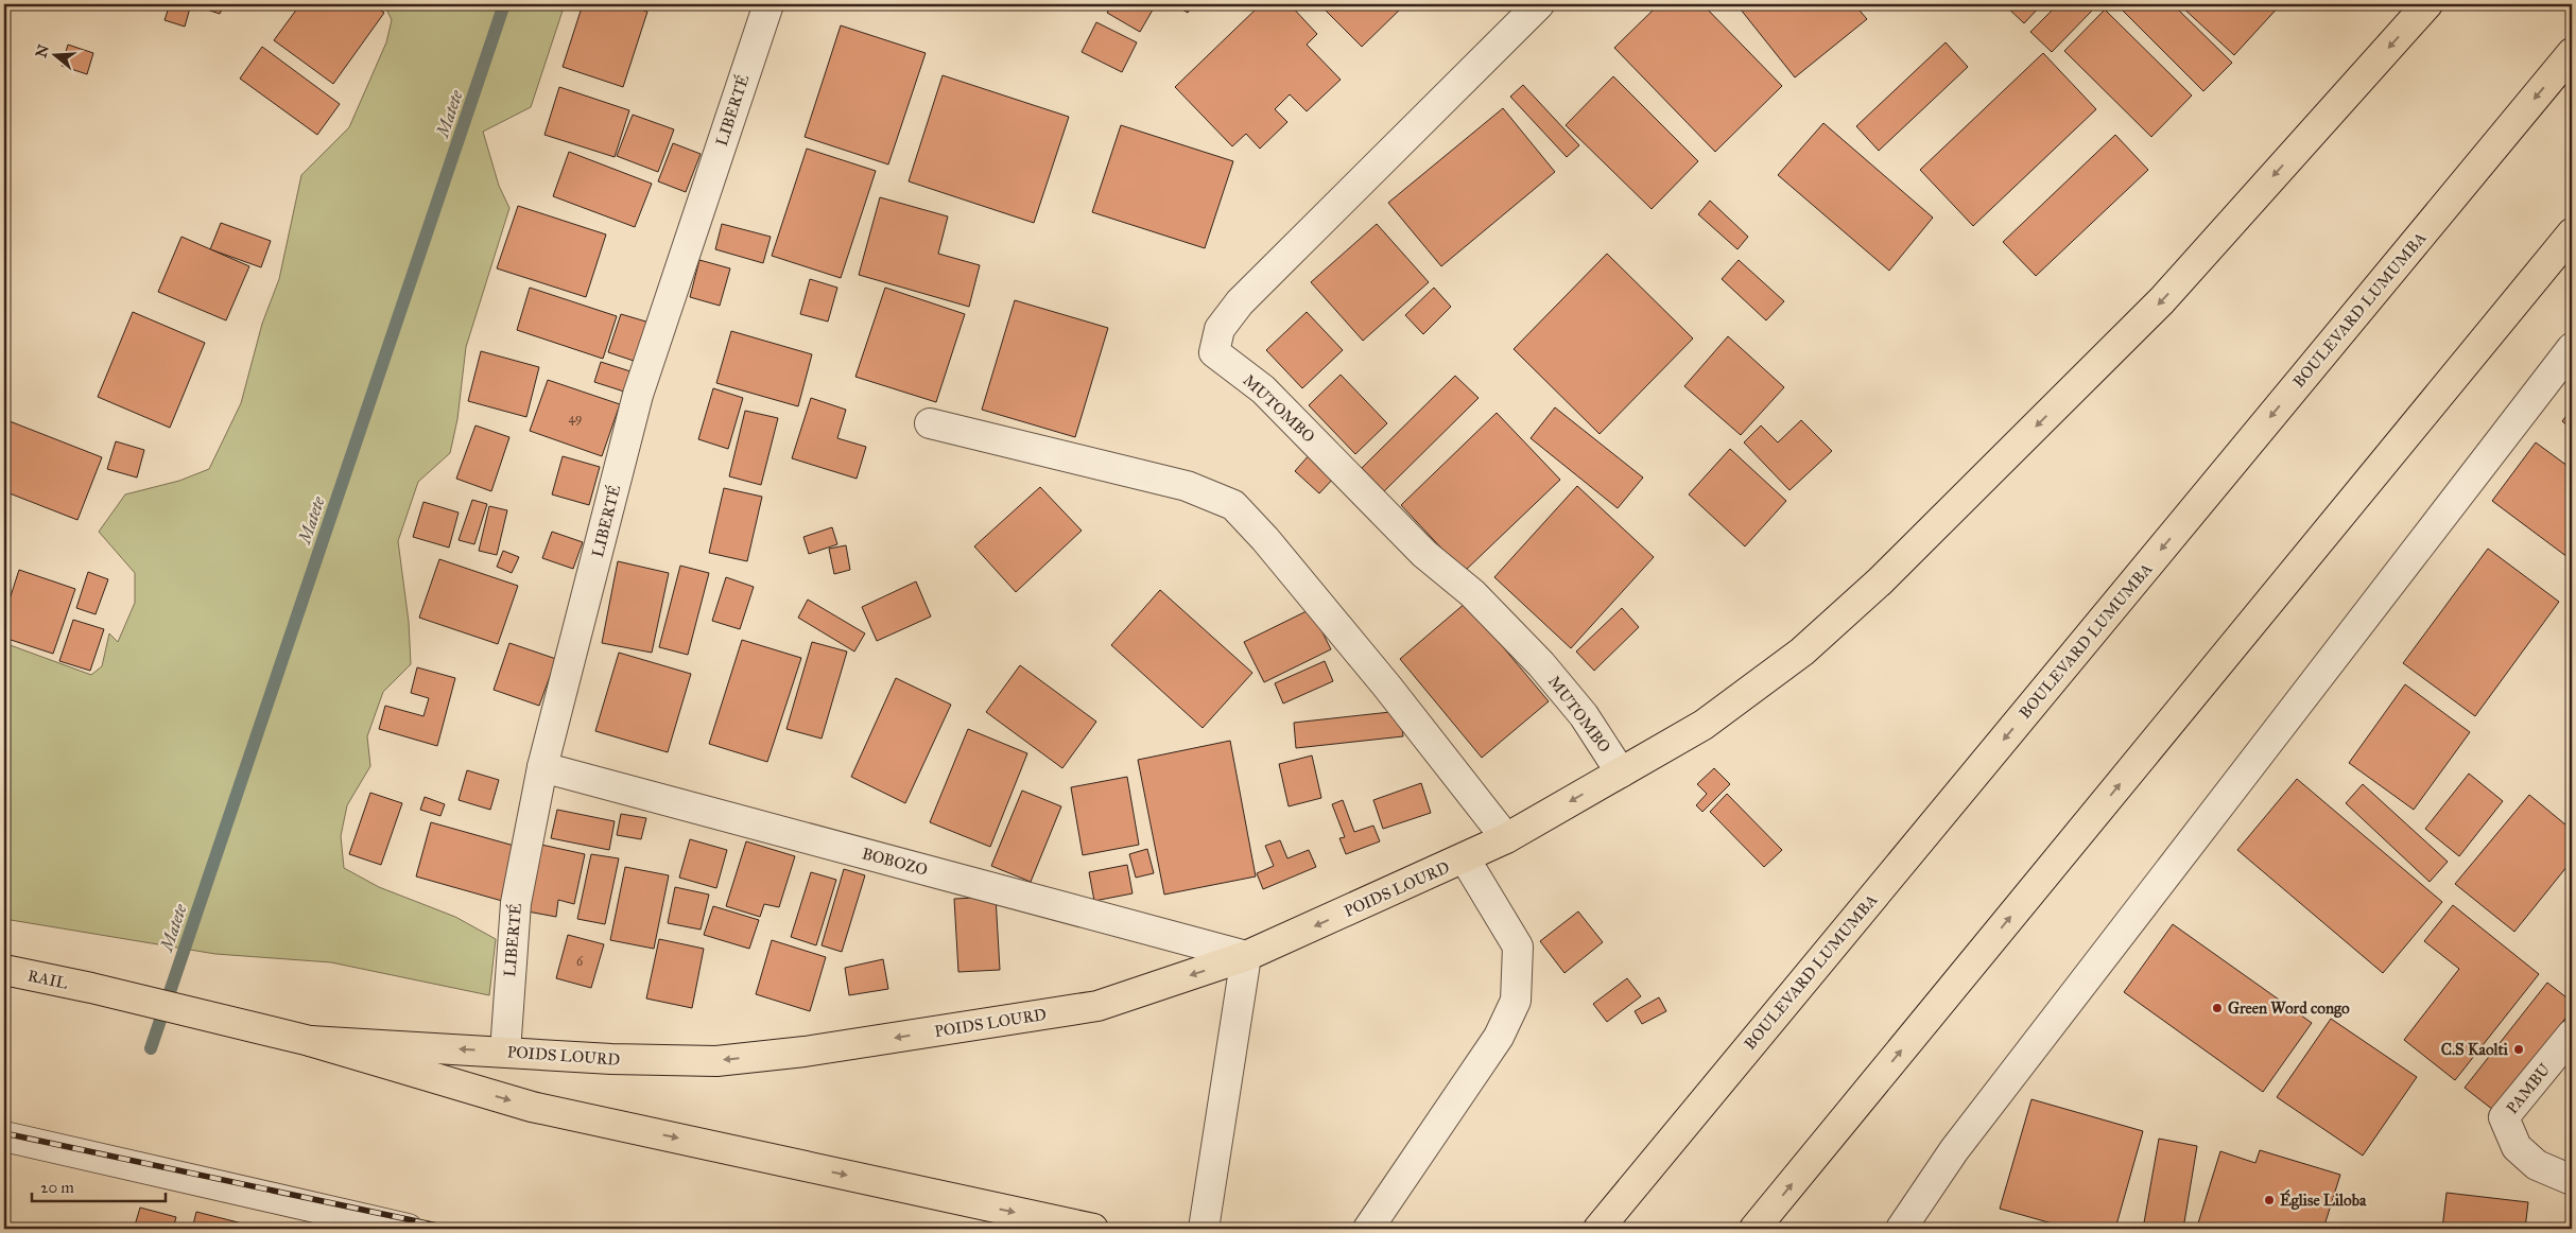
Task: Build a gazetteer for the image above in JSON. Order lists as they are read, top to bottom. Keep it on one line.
{"streets":{"main road":["BOULEVARD LUMUMBA","POIDS LOURD","RAIL"],"street":["LIBERTÉ","MUTOMBO","BOBOZO","PAMBU"]},"crossings":[["LIBERTÉ","BOBOZO"],["LIBERTÉ","POIDS LOURD"],["MUTOMBO","POIDS LOURD"],["BOBOZO","POIDS LOURD"],["POIDS LOURD","RAIL"]],"water":["Matete"],"places":["Green Word congo","C.S Kaolti","Église Liloba"],"house_numbers":["49","6"],"scale_bar":"20 m","north":"left"}
